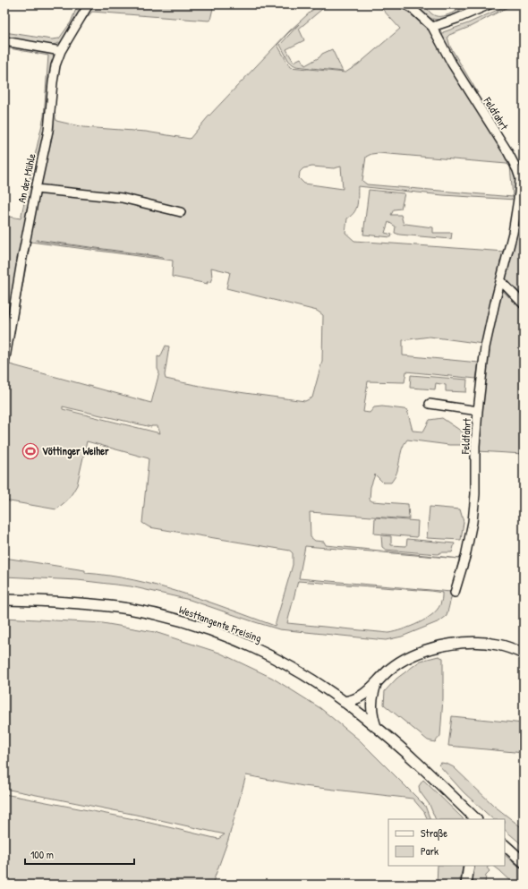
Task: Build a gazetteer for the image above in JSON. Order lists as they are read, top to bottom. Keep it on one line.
{"streets":{"main road":["Westtangente Freising"],"street":["Feldfahrt","An der Mühle"]},"places":{"sports":["Vöttinger Weiher"]},"legend":["Straße","Park"],"scale_bar":"100 m"}
